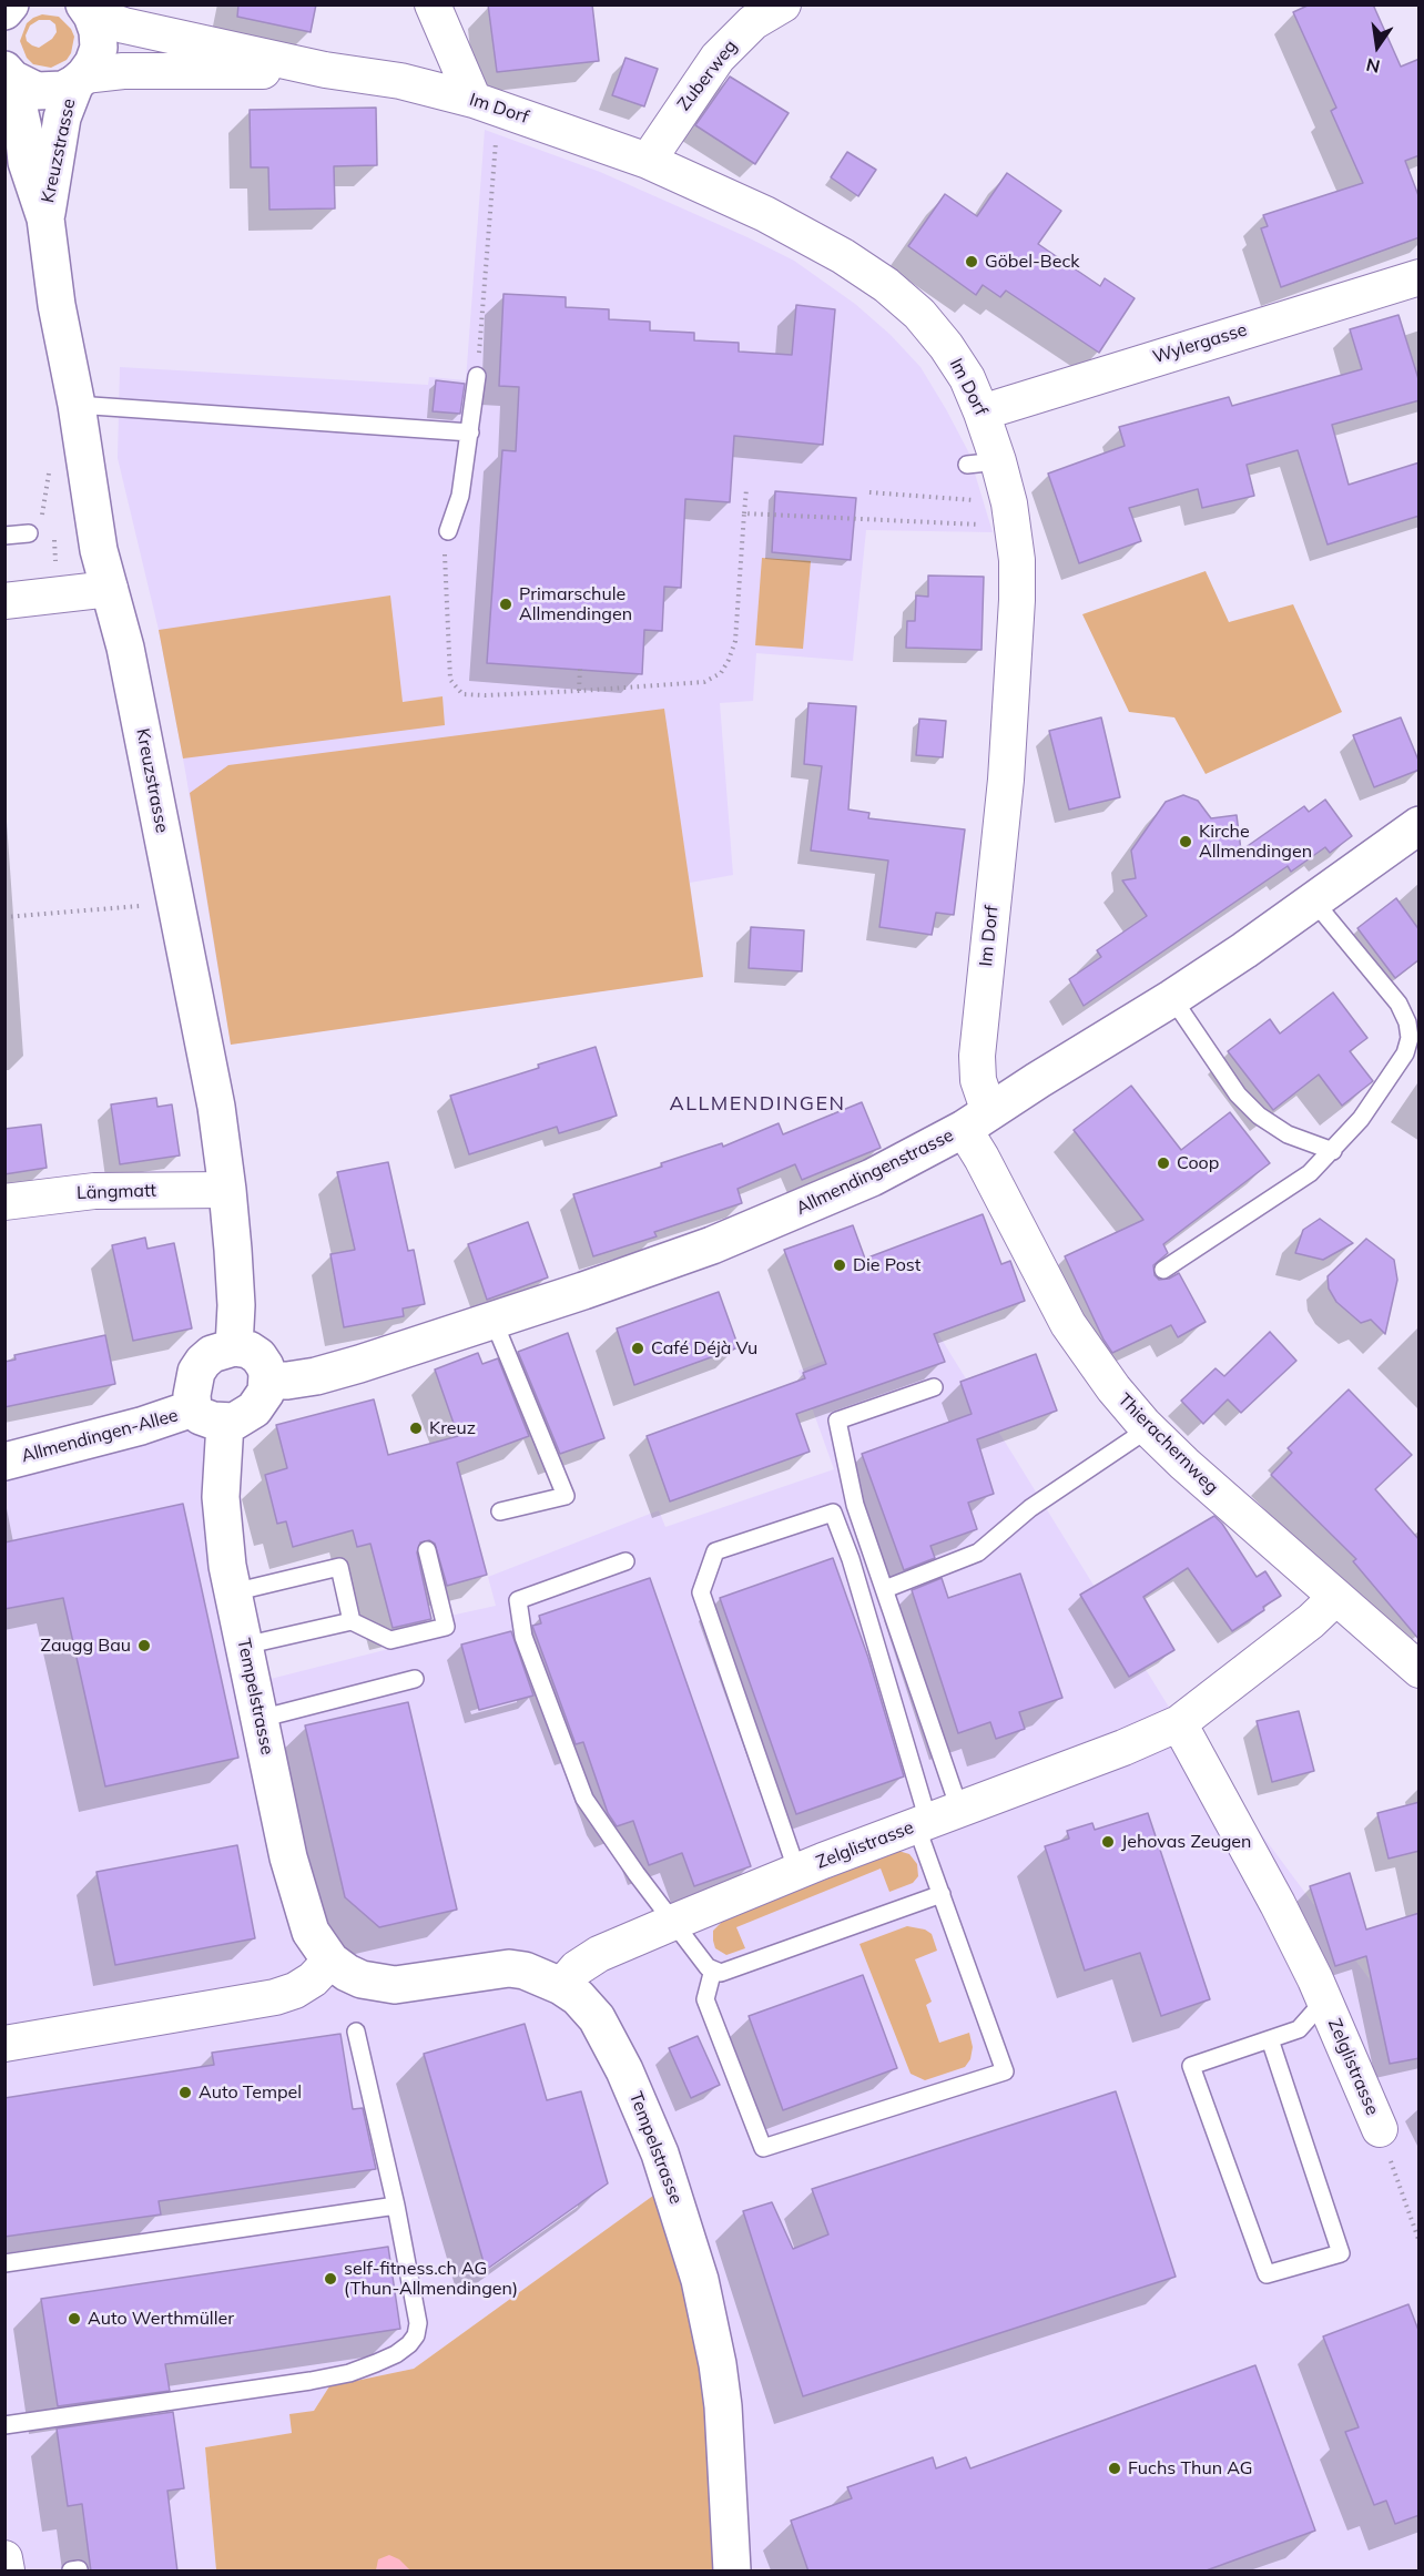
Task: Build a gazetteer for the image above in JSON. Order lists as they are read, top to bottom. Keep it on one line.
{"streets":{"street":["Zuberweg","Im Dorf","Kreuzstrasse","Wylergasse","Allmendingenstrasse","Längmatt","Allmendingen-Allee","Thierachernweg","Tempelstrasse","Zelglistrasse"]},"crossings":[["Zuberweg","Im Dorf"],["Im Dorf","Kreuzstrasse"],["Im Dorf","Wylergasse"],["Im Dorf","Allmendingenstrasse"],["Im Dorf","Thierachernweg"],["Kreuzstrasse","Allmendingenstrasse"],["Kreuzstrasse","Längmatt"],["Kreuzstrasse","Allmendingen-Allee"],["Kreuzstrasse","Tempelstrasse"],["Allmendingenstrasse","Allmendingen-Allee"],["Allmendingenstrasse","Thierachernweg"],["Allmendingenstrasse","Tempelstrasse"],["Allmendingen-Allee","Tempelstrasse"],["Thierachernweg","Zelglistrasse"],["Tempelstrasse","Zelglistrasse"]],"districts":["ALLMENDINGEN"],"places":["Göbel-Beck","Primarschule Allmendingen","Kirche Allmendingen","Coop","Die Post","Café Déjà Vu","Kreuz","Zaugg Bau","Jehovas Zeugen","Auto Tempel","self-fitness.ch AG (Thun-Allmendingen)","Auto Werthmüller","Fuchs Thun AG"],"north":"bottom"}
